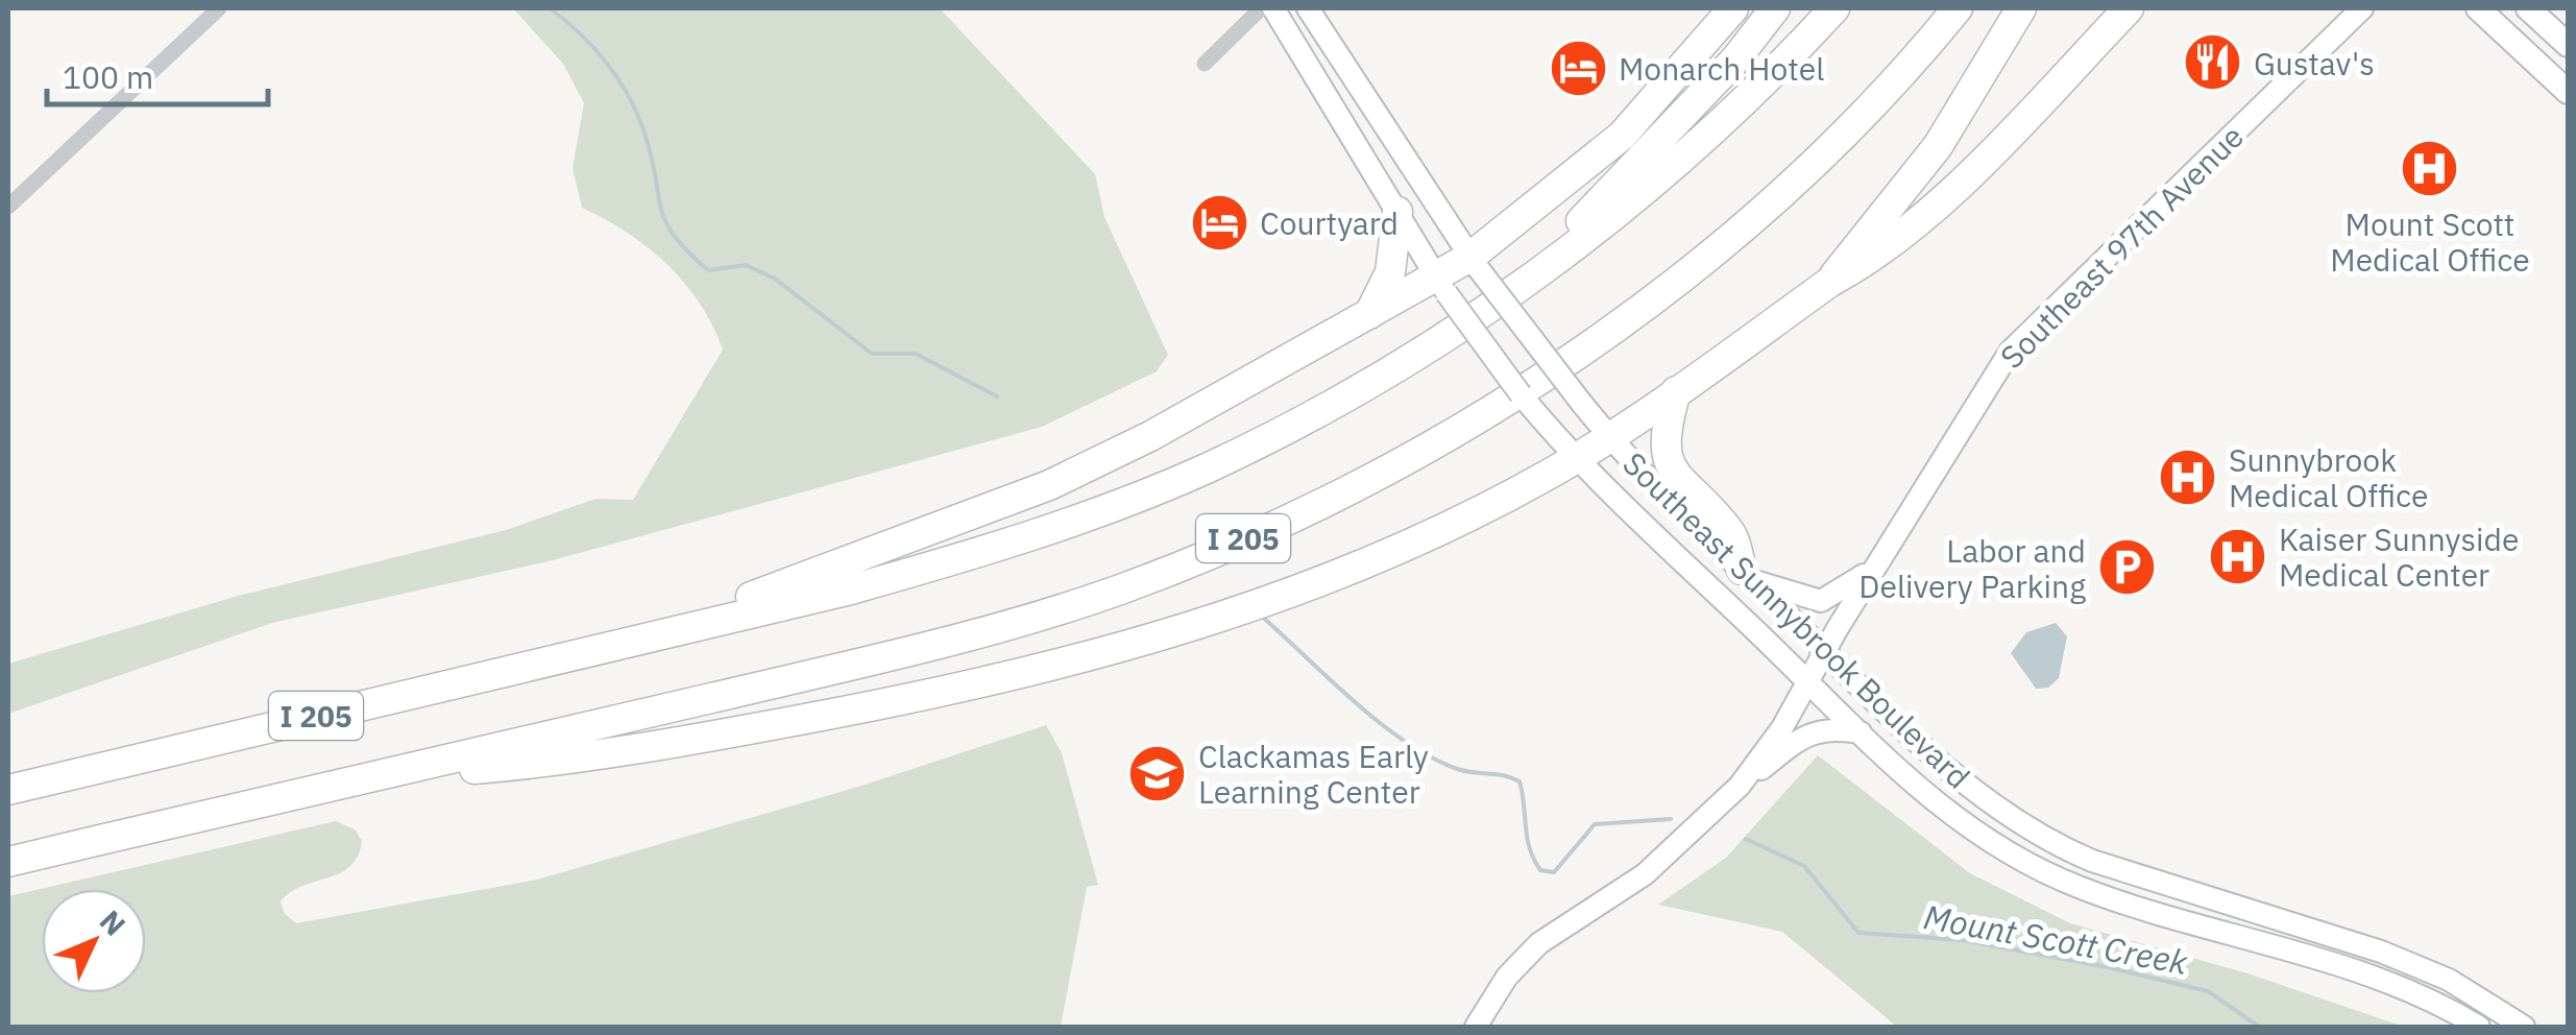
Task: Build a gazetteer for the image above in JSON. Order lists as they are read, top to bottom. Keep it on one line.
{"streets":{"highway":["I 205"],"main road":["Southeast 97th Avenue","Southeast Sunnybrook Boulevard"]},"crossings":[["Southeast 97th Avenue","Southeast Sunnybrook Boulevard"]],"water":["Mount Scott Creek"],"places":{"restaurant":["Gustav's"],"hotel":["Monarch Hotel","Courtyard"],"hospital":["Mount Scott Medical Office","Sunnybrook Medical Office","Kaiser Sunnyside Medical Center"],"parking":["Labor and Delivery Parking"],"school or university":["Clackamas Early Learning Center"]},"scale_bar":"100 m","north":"top right"}
